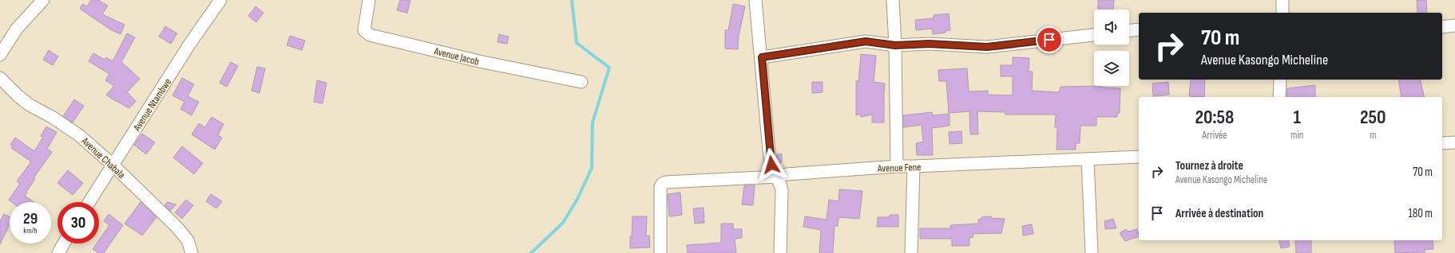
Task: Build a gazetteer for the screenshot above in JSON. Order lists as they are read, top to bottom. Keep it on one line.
{"streets":{"street":["Avenue Jacob","Avenue Ntambwe","Avenue Chabala","Avenue Fene"]},"crossings":[["Avenue Ntambwe","Avenue Chabala"]],"page":{"turn":["70 m","Avenue Kasongo Micheline"],"eta":["20:58","Arrivée","1","min","250","m"],"list":[{"name":"Tournez à droite","note":"Avenue Kasongo Micheline","value":"70 m"},{"name":"Arrivée à destination","value":"180 m"}],"speed":"29 km/h","limit":"30"}}
